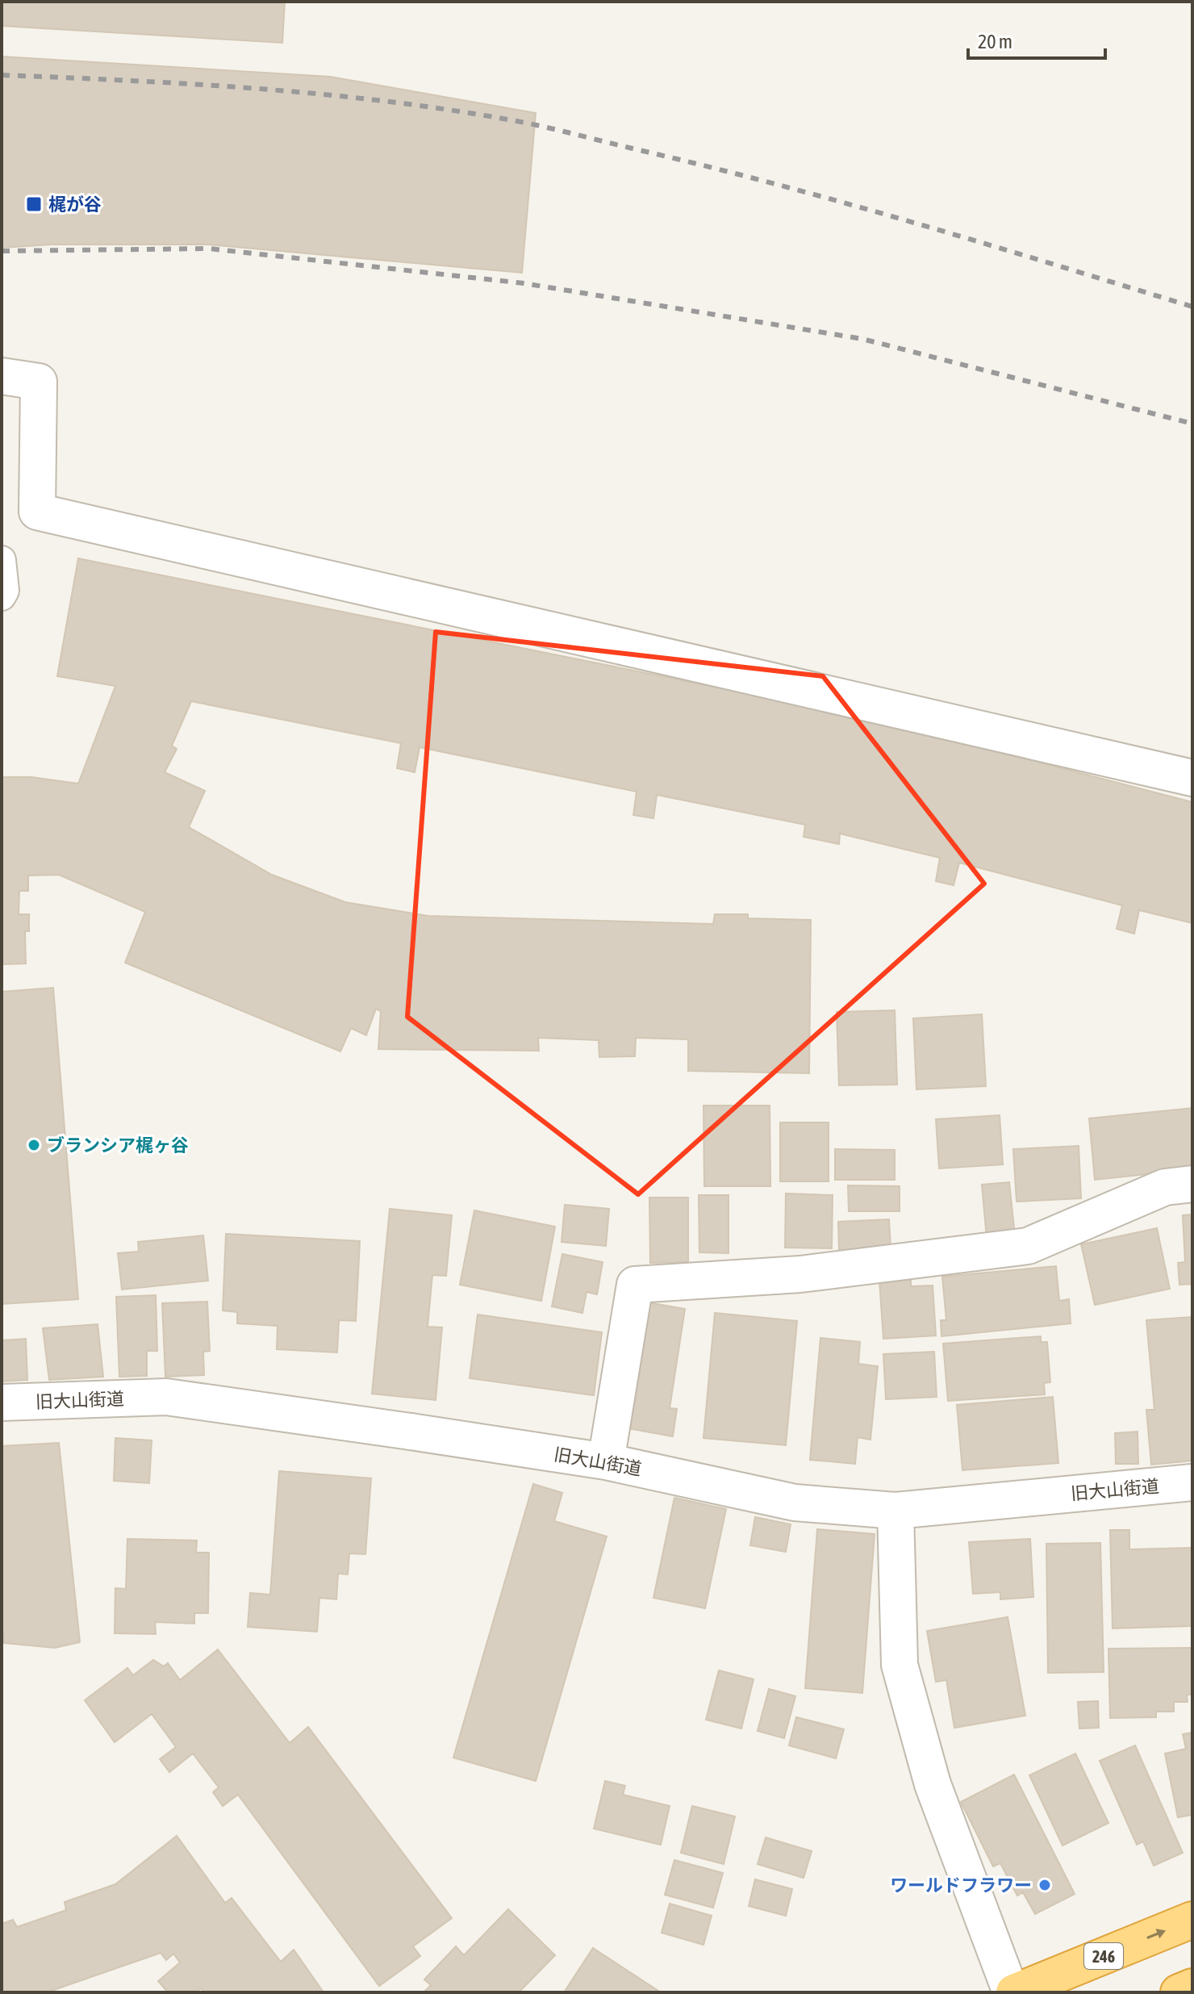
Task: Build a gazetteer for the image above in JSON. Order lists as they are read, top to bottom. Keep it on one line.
{"streets":{"highway":["246"],"street":["旧大山街道"]},"places":{"transit":["梶が谷"],"other":["ブランシア梶ヶ谷","ワールドフラワー"]},"scale_bar":"20 m"}
